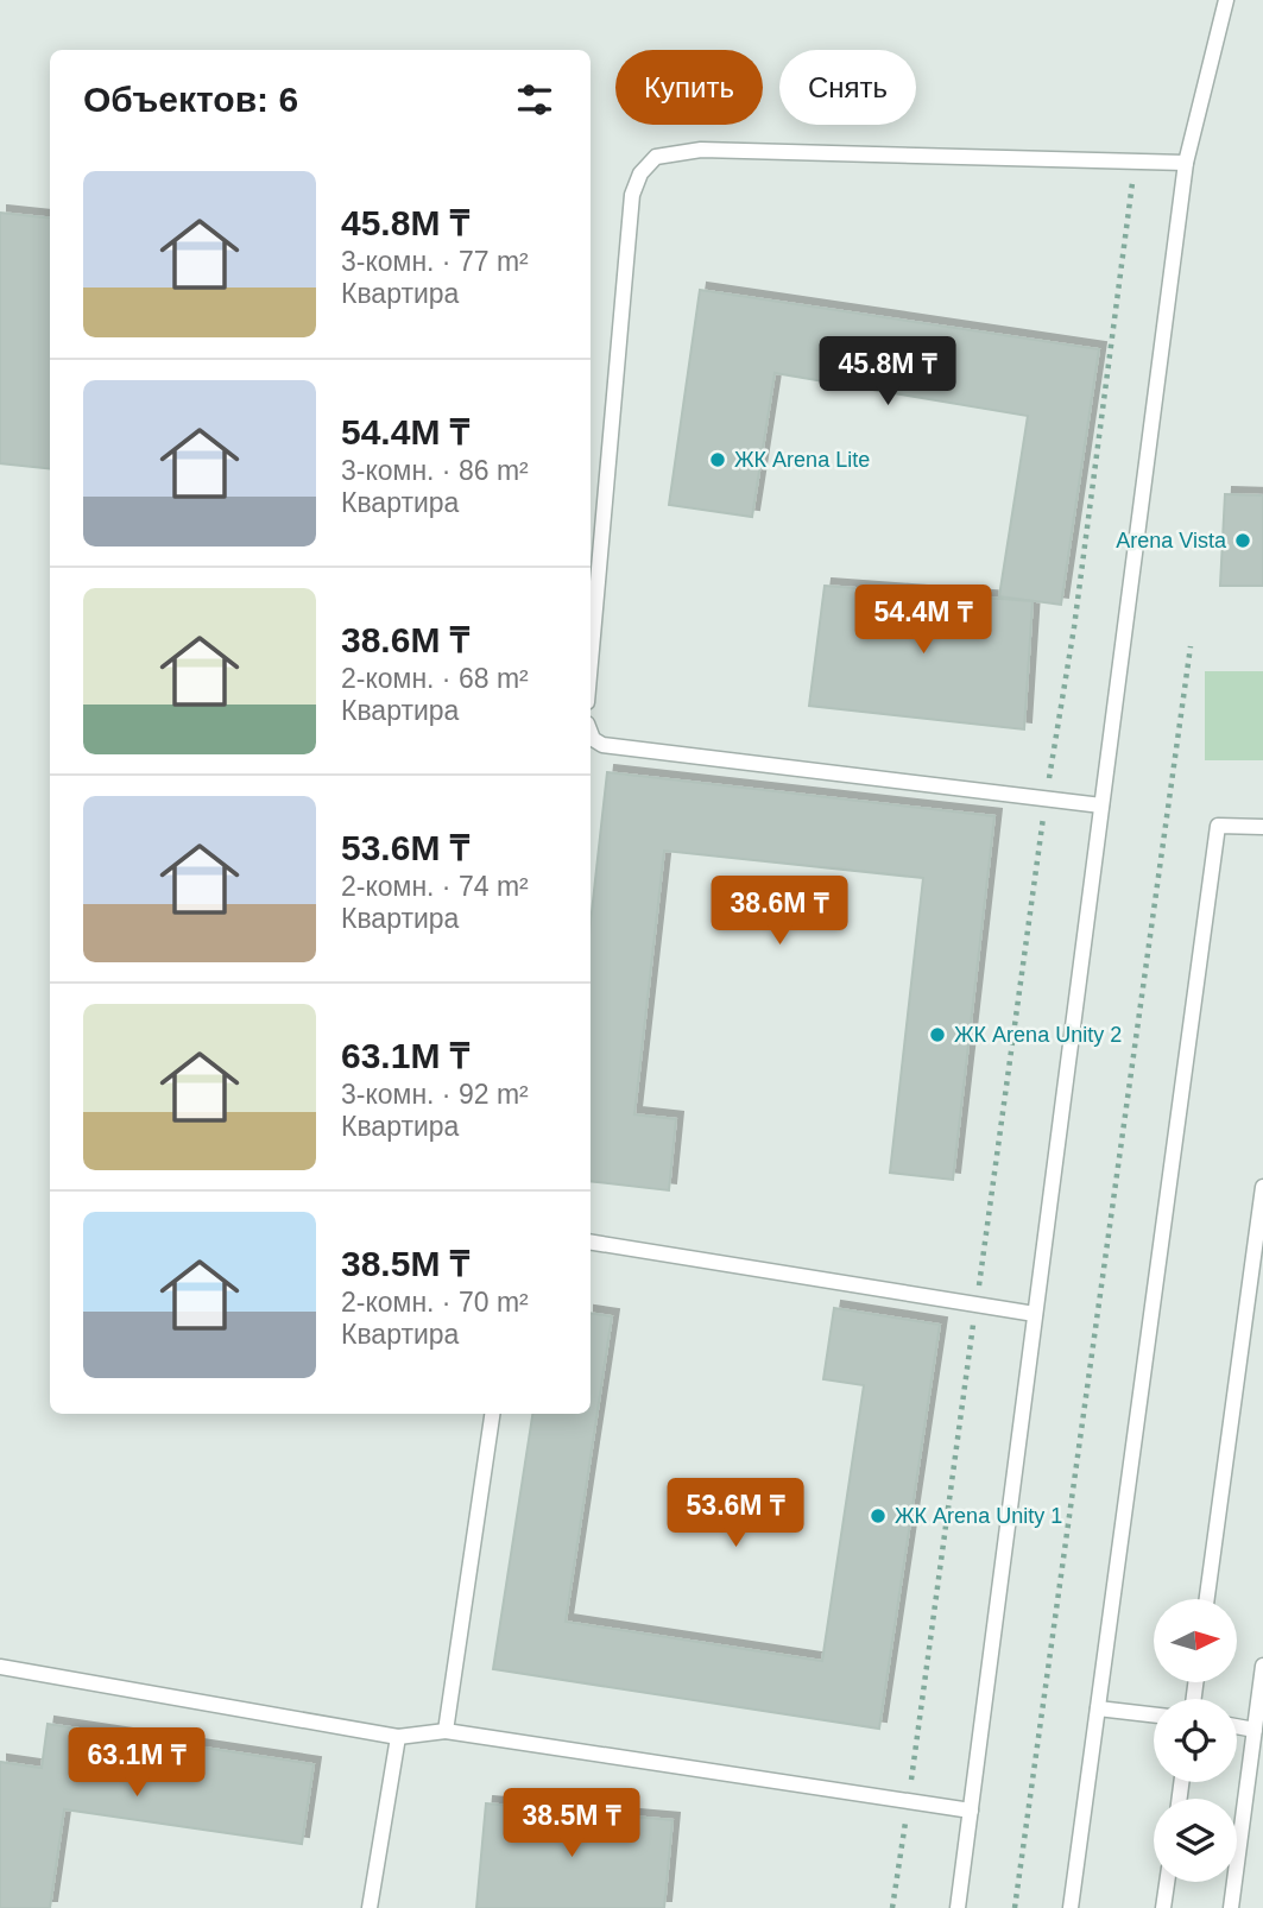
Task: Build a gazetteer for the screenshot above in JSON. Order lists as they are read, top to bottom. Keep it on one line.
{"places":["ЖК Arena Lite","Arena Vista","ЖК Arena Unity 2","ЖК Arena Unity 1"],"north":"right","page":{"chip":["Купить","Снять"],"heading":"Объектов: 6","list":[{"name":"45.8M ₸","note":"3-комн. · 77 m² · Квартира"},{"name":"54.4M ₸","note":"3-комн. · 86 m² · Квартира"},{"name":"38.6M ₸","note":"2-комн. · 68 m² · Квартира"},{"name":"53.6M ₸","note":"2-комн. · 74 m² · Квартира"},{"name":"63.1M ₸","note":"3-комн. · 92 m² · Квартира"},{"name":"38.5M ₸","note":"2-комн. · 70 m² · Квартира"}],"price":["45.8M ₸","54.4M ₸","38.6M ₸","53.6M ₸","63.1M ₸","38.5M ₸"]}}
